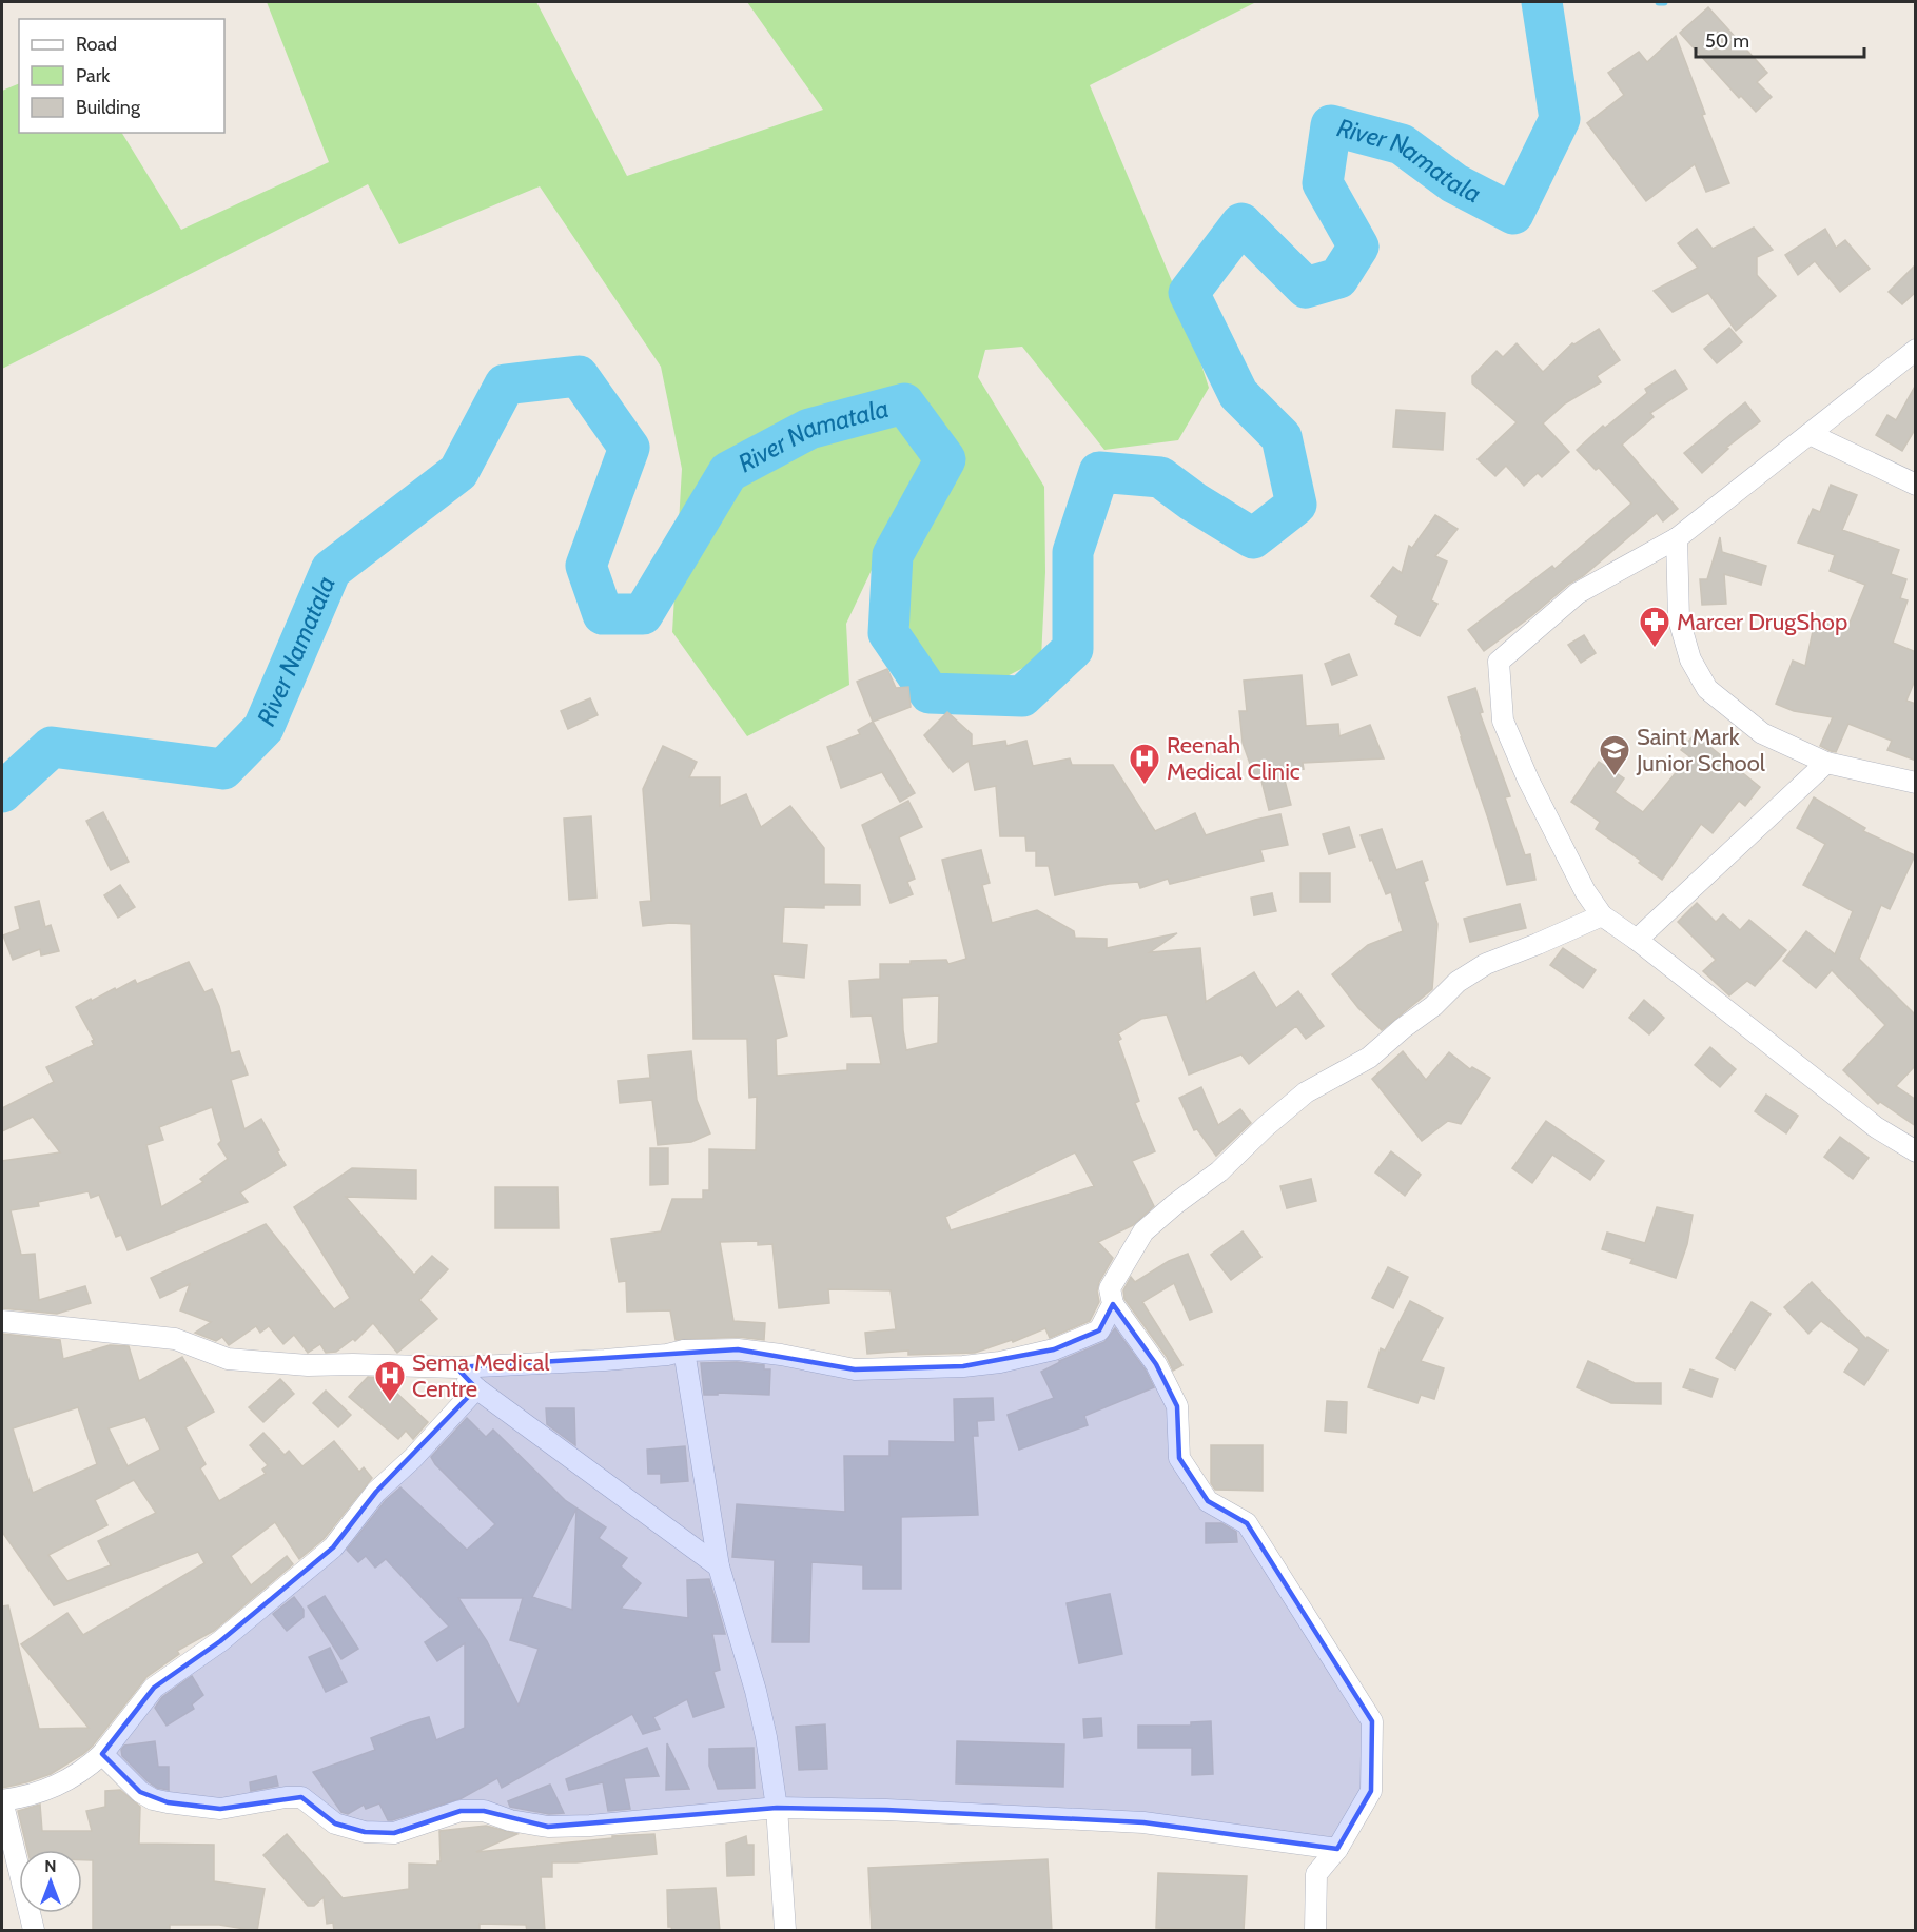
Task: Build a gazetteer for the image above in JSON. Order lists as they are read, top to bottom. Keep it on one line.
{"water":["River Namatala"],"places":{"pharmacy":["Marcer DrugShop"],"school or university":["Saint Mark Junior School"],"hospital":["Reenah Medical Clinic","Sema Medical Centre"]},"legend":["Road","Park","Building"],"scale_bar":"50 m","north":"top"}
